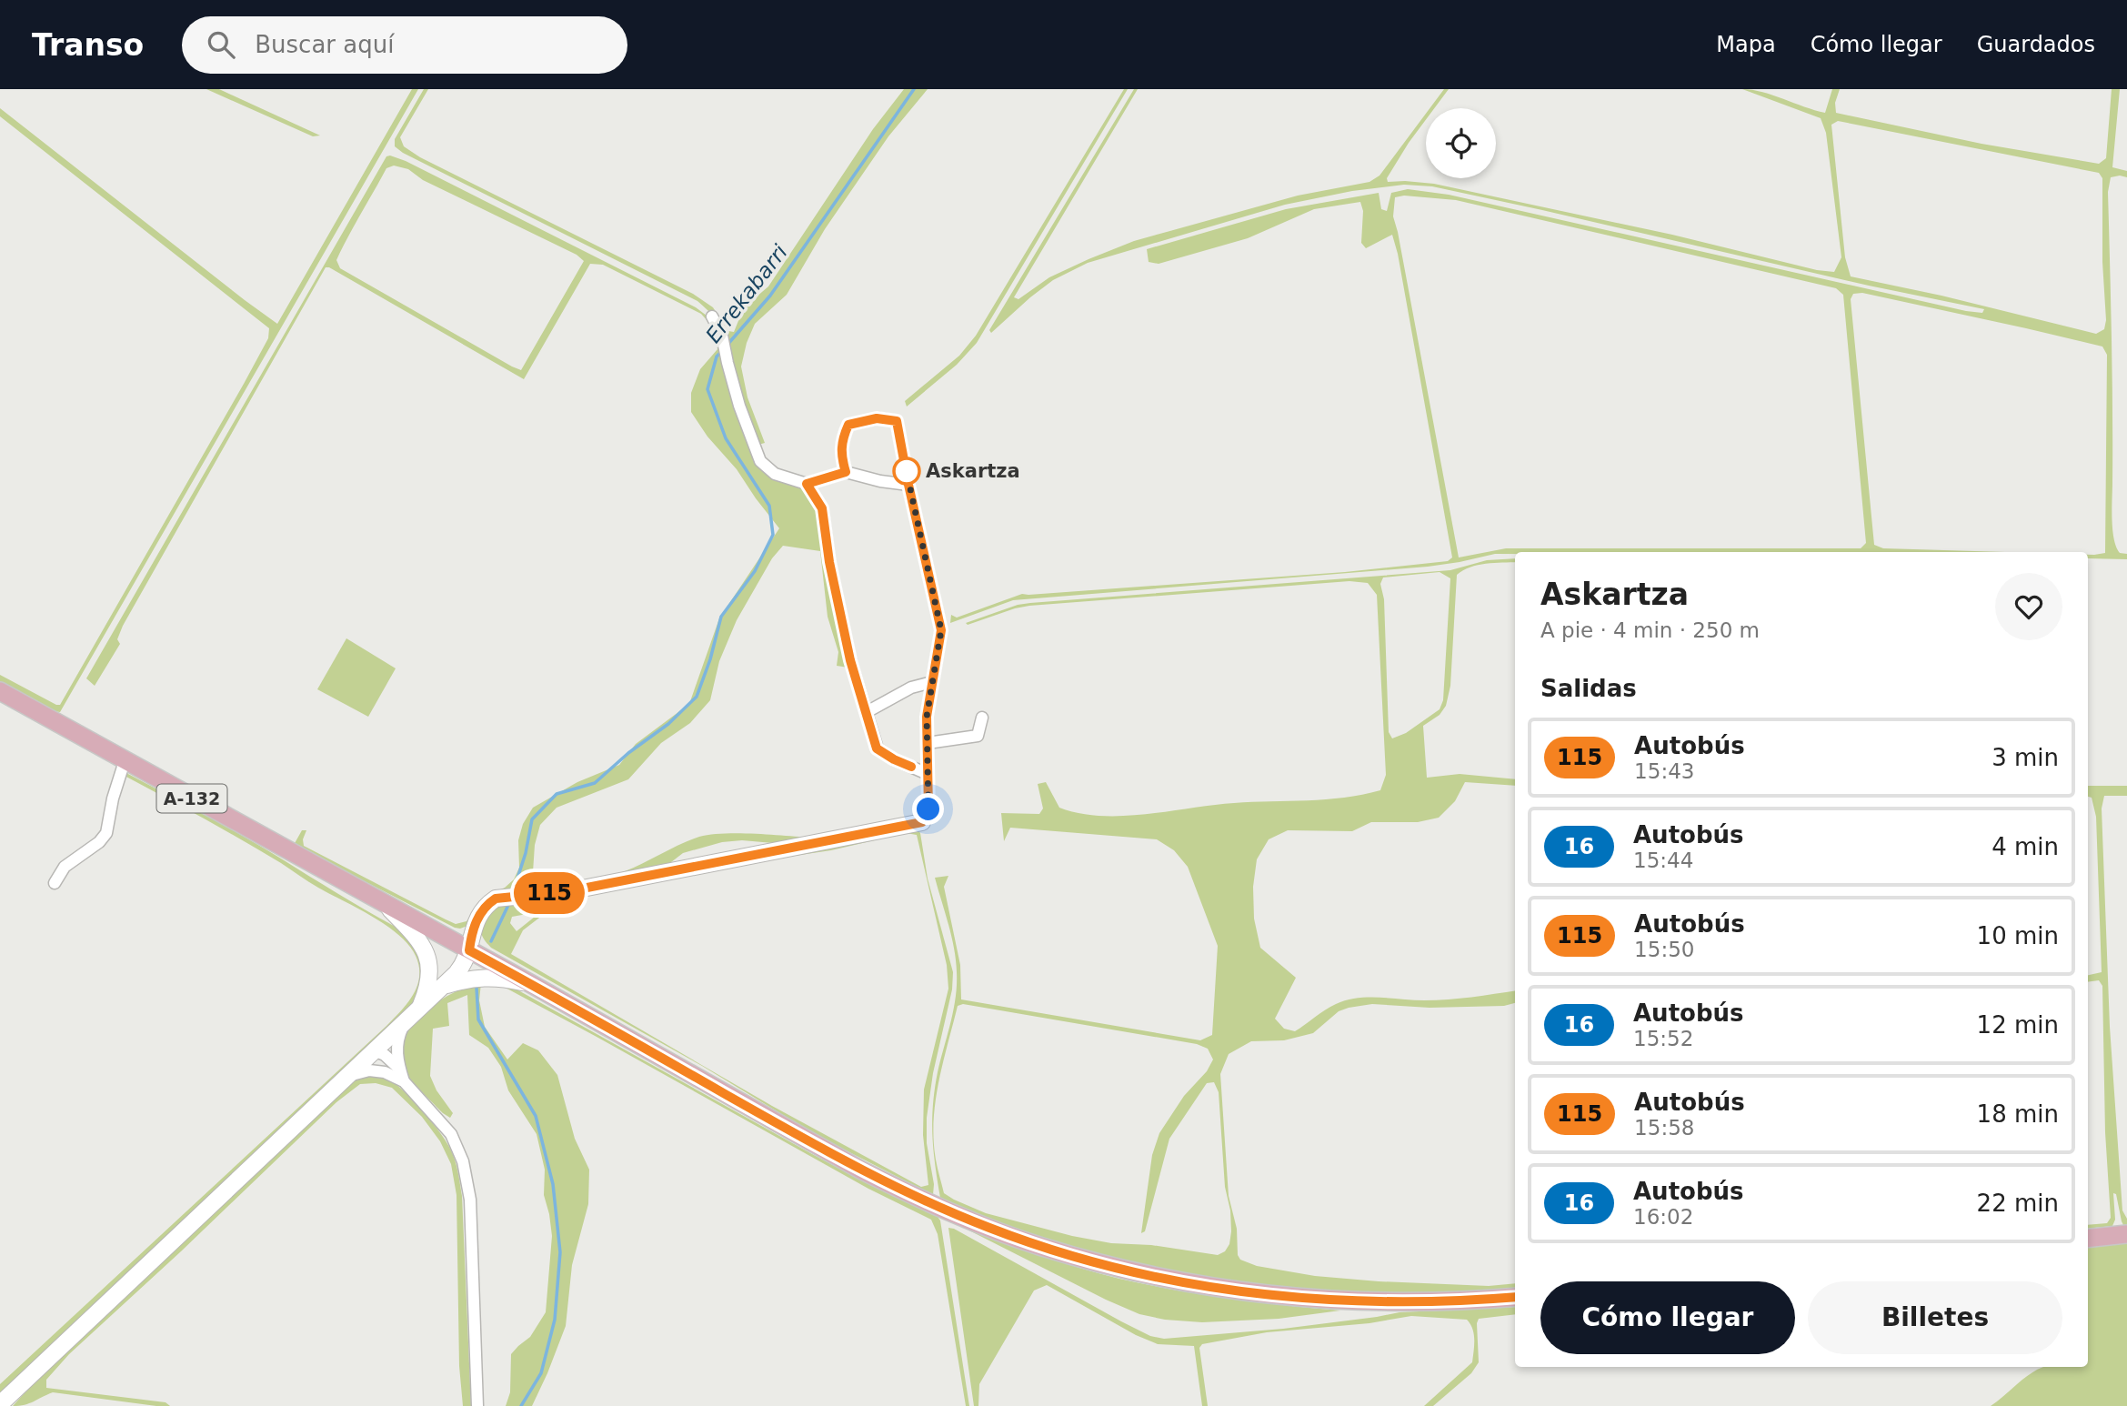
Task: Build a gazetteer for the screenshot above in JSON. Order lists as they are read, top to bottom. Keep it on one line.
{"streets":{"main road":["A-132"]},"water":["Errekabarri"],"places":["Askartza"],"lines":["bus line 115"],"page":{"header":"Transo","search":"Buscar aquí","nav":["Mapa","Cómo llegar","Guardados"],"on_map":"115","heading":[["Askartza","A pie · 4 min · 250 m"],"Salidas"],"list":[{"mark":"115","name":"Autobús","note":"15:43","value":"3 min"},{"mark":"16","name":"Autobús","note":"15:44","value":"4 min"},{"mark":"115","name":"Autobús","note":"15:50","value":"10 min"},{"mark":"16","name":"Autobús","note":"15:52","value":"12 min"},{"mark":"115","name":"Autobús","note":"15:58","value":"18 min"},{"mark":"16","name":"Autobús","note":"16:02","value":"22 min"}],"buttons":["Cómo llegar","Billetes"]}}
